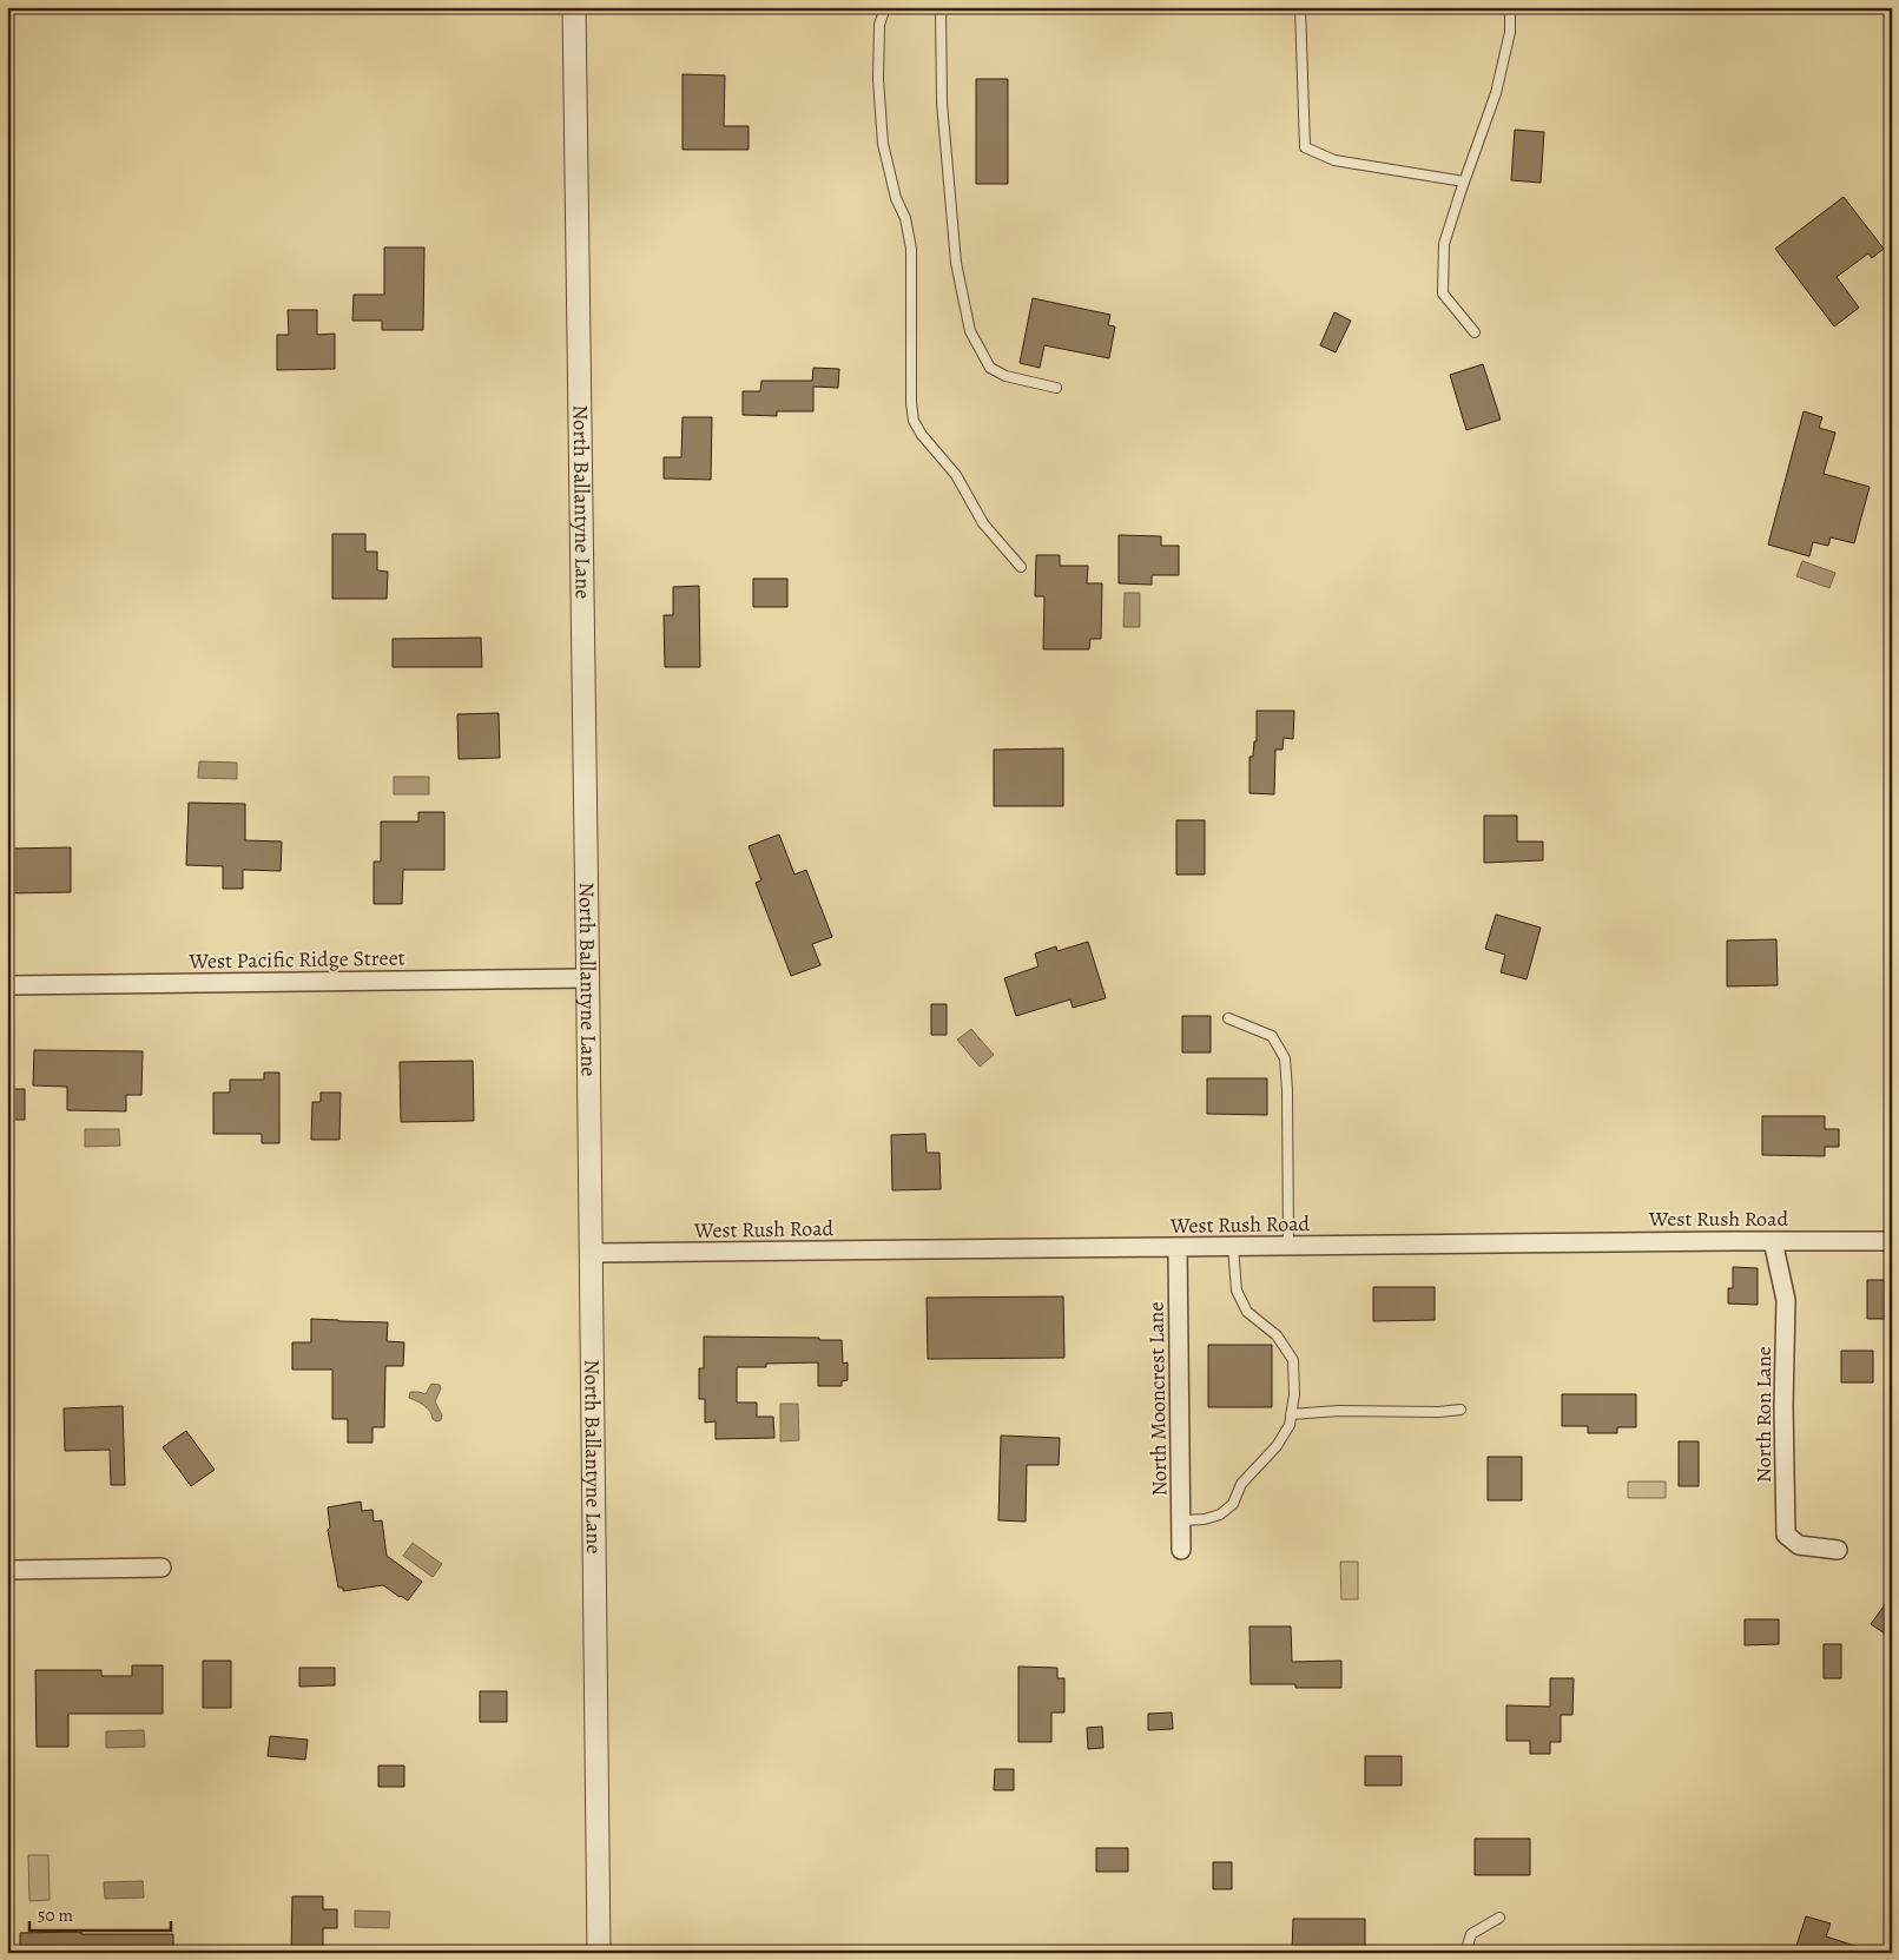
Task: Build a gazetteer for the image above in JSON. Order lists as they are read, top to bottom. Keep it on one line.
{"streets":{"street":["North Ballantyne Lane","West Pacific Ridge Street","West Rush Road","North Mooncrest Lane","North Ron Lane"]},"crossings":[["North Ballantyne Lane","West Pacific Ridge Street"],["North Ballantyne Lane","West Rush Road"],["West Rush Road","North Mooncrest Lane"],["West Rush Road","North Ron Lane"]],"scale_bar":"50 m"}
